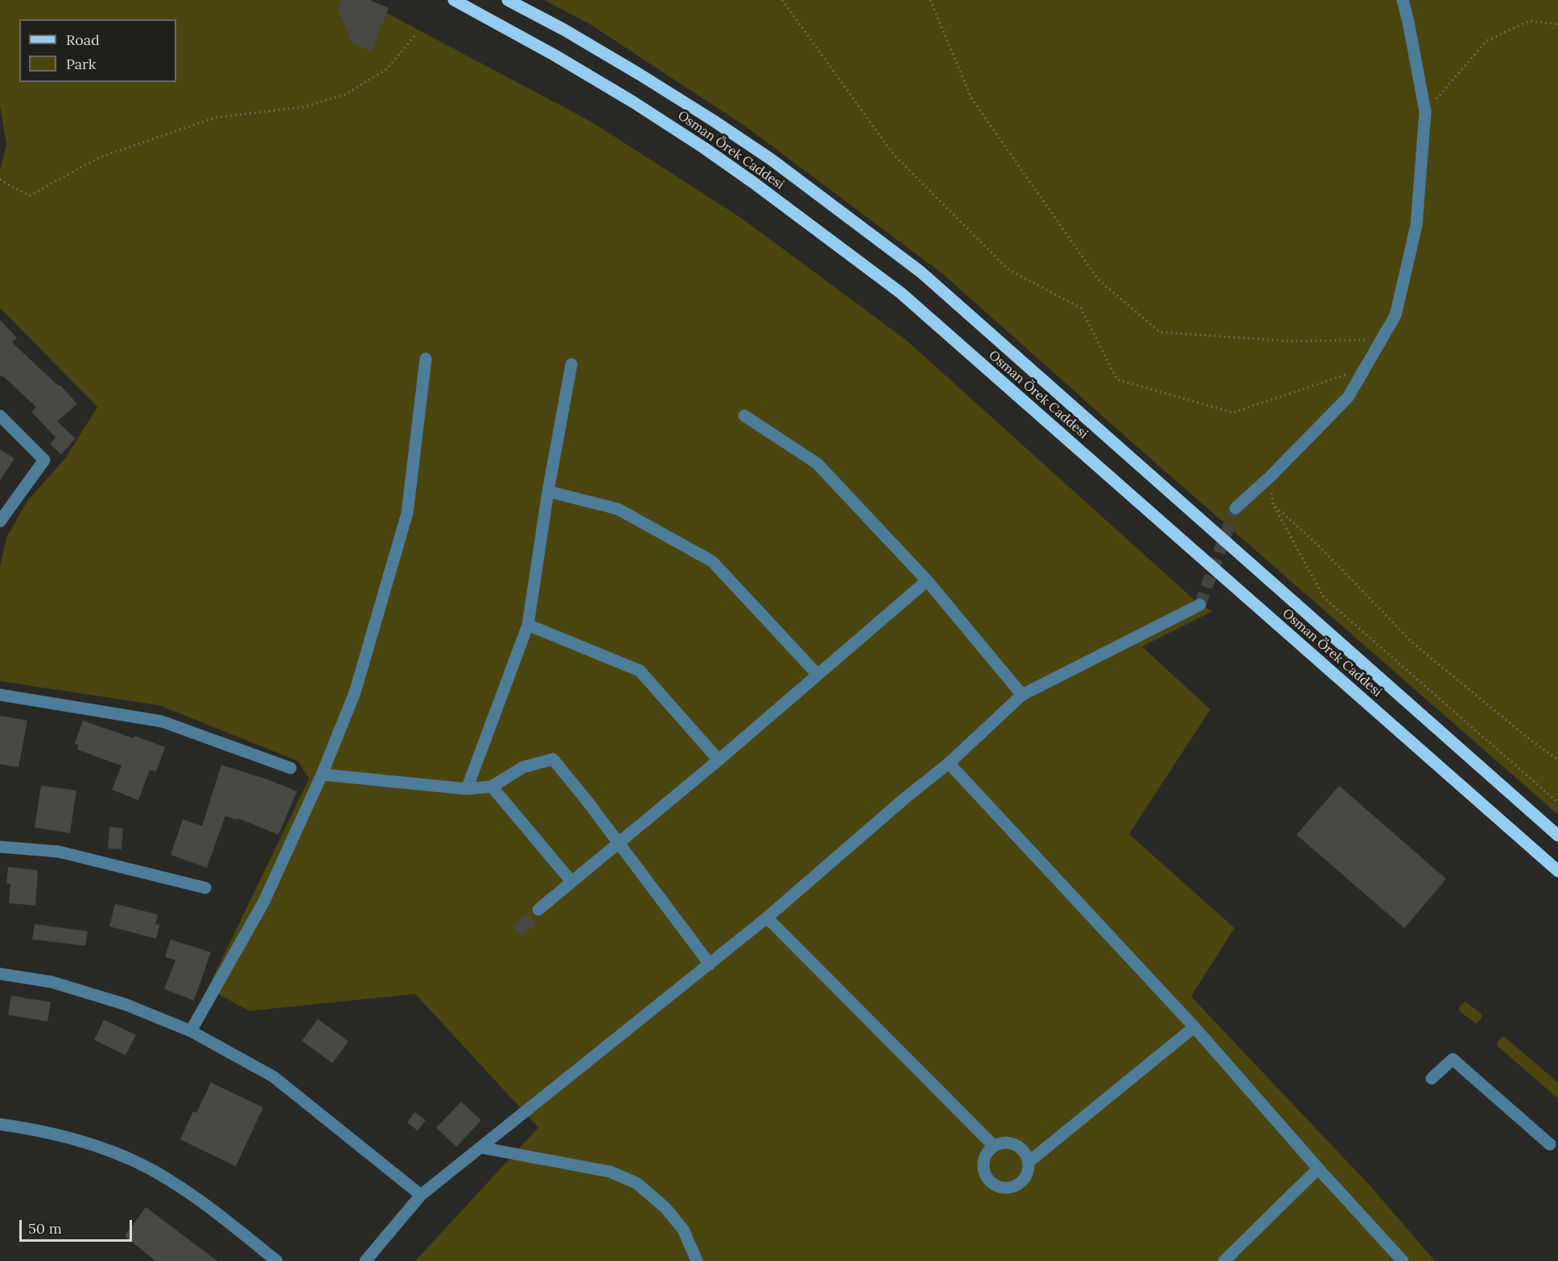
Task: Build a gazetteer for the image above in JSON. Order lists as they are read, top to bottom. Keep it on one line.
{"streets":{"main road":["Osman Örek Caddesi"]},"legend":["Road","Park"],"scale_bar":"50 m"}
